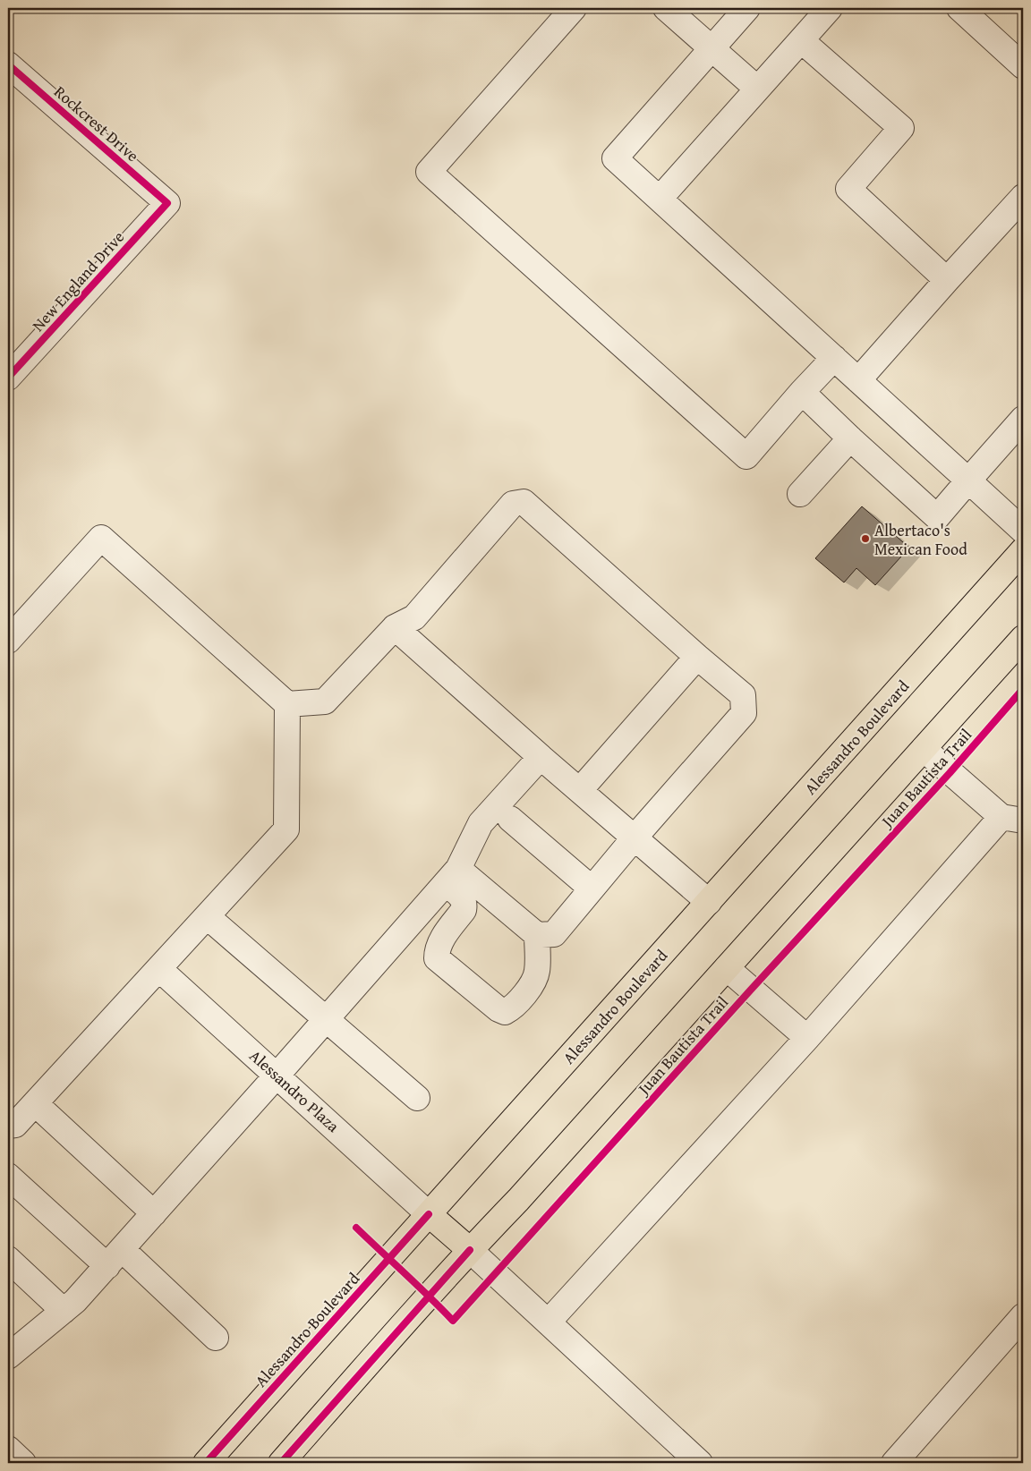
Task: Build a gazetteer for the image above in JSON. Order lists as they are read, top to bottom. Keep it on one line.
{"streets":{"main road":["Alessandro Boulevard"],"street":["Rockcrest Drive","New England Drive","Alessandro Plaza"],"cycle path":["Juan Bautista Trail"]},"crossings":[["Rockcrest Drive","New England Drive"],["Alessandro Boulevard","Alessandro Plaza"]],"places":["Albertaco's Mexican Food"]}
